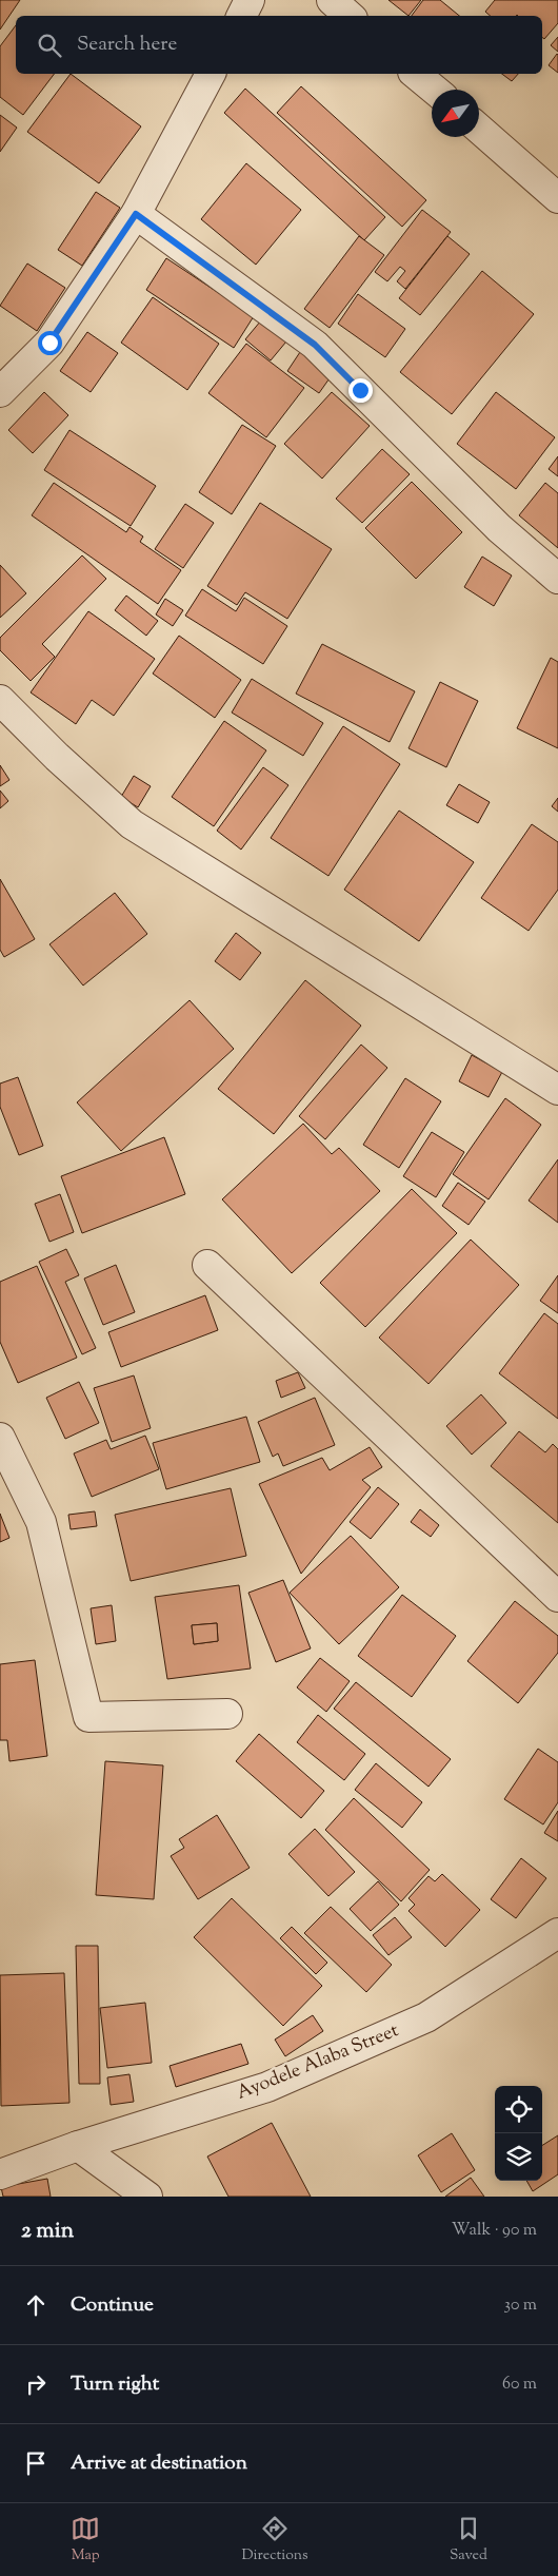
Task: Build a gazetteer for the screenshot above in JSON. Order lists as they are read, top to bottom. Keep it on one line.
{"streets":{"street":["Ayodele Alaba Street"]},"north":"bottom left","page":{"search":"Search here","heading":["2 min","Walk · 90 m"],"list":[["Continue","30 m"],["Turn right","60 m"],"Arrive at destination"],"nav":["Map","Directions","Saved"]}}
